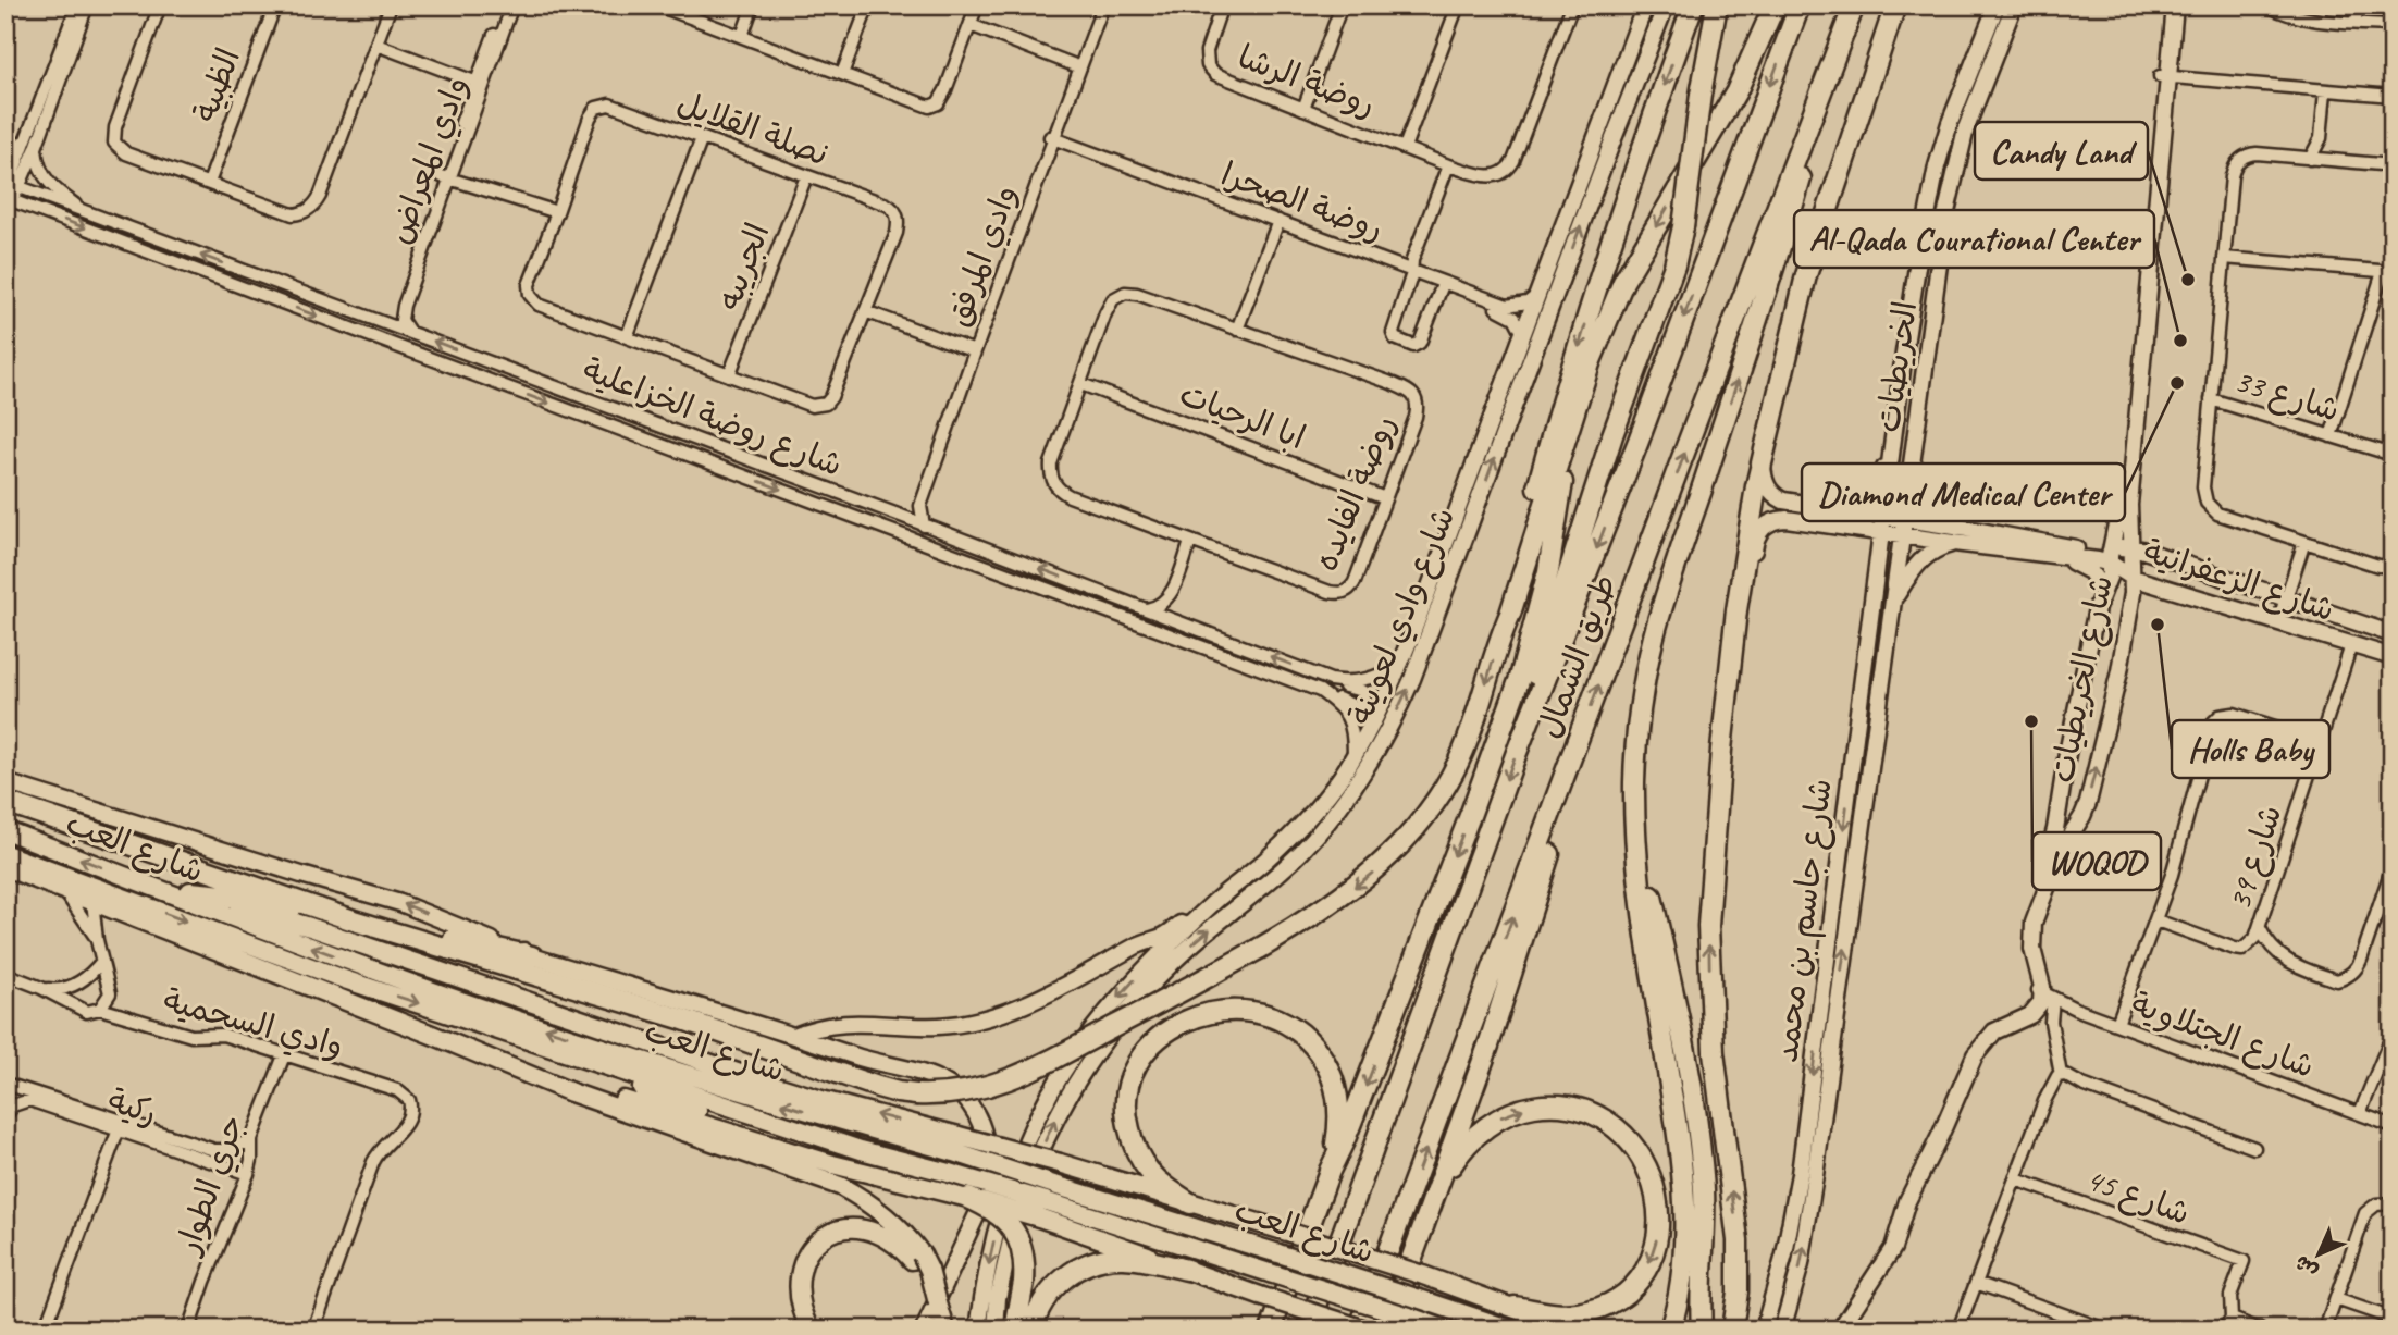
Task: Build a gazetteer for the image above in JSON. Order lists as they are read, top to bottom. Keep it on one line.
{"streets":{"highway":["طريق الشمال"],"main road":["الخريطيات","شارع الزعفرانية","شارع وادي لعوينة","شارع الخريطيات","شارع العب","شارع جاسم بن محمد"],"street":["روضة الرشا","الظبية","نصلة القلايل","وادي المعراض","روضة الصحرا","وادي المرفق","الجريبه","شارع 33","ابا الرحيات","شارع روضة الخزاعلية","روضة الفايده","شارع 39","وادي السحمية","شارع الجتلاوية","ركية","جري الطوار","شارع 45"]},"crossings":[["نصلة القلايل","الجريبه"],["وادي المعراض","شارع روضة الخزاعلية"],["روضة الصحرا","وادي المرفق"],["روضة الصحرا","شارع وادي لعوينة"],["وادي المرفق","شارع روضة الخزاعلية"],["الخريطيات","شارع الزعفرانية"],["الخريطيات","شارع جاسم بن محمد"],["ابا الرحيات","روضة الفايده"],["شارع روضة الخزاعلية","شارع وادي لعوينة"],["شارع الزعفرانية","شارع الخريطيات"],["شارع الزعفرانية","شارع 39"],["شارع الزعفرانية","شارع جاسم بن محمد"],["شارع الخريطيات","شارع الجتلاوية"],["وادي السحمية","جري الطوار"],["ركية","جري الطوار"]],"places":["Candy Land","Al-Qada Courational Center","Diamond Medical Center","Holls Baby","WOQOD"],"north":"bottom left"}
